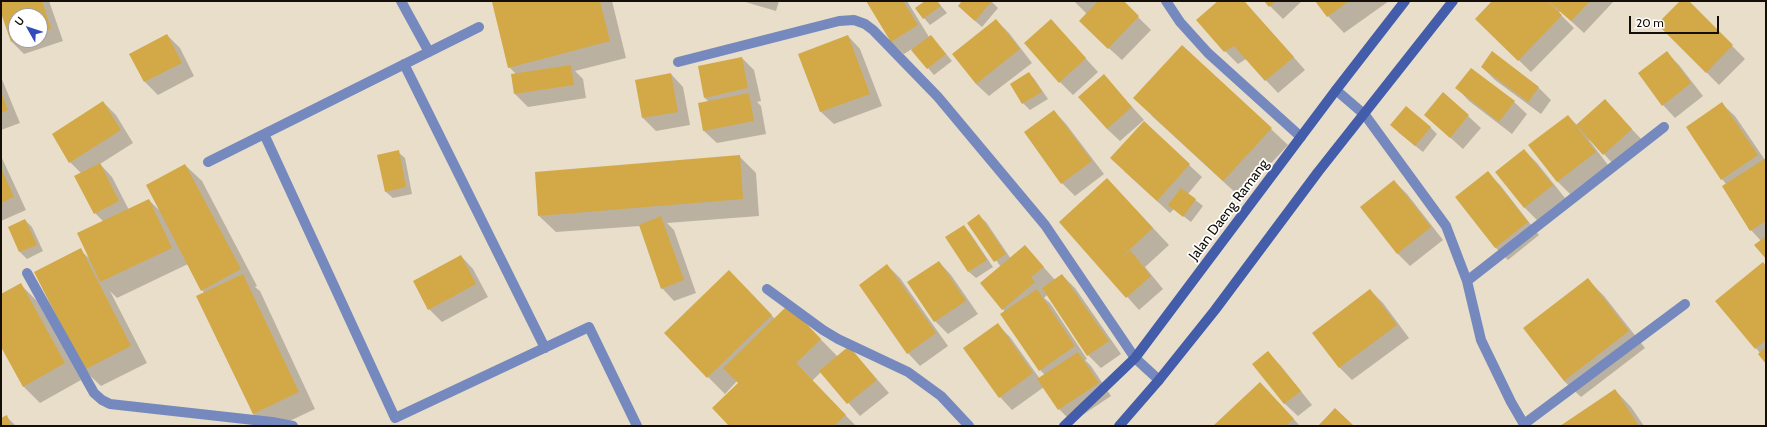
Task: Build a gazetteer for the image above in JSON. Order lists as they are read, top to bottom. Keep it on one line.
{"streets":{"main road":["Jalan Daeng Ramang"]},"scale_bar":"20 m","north":"top left"}
